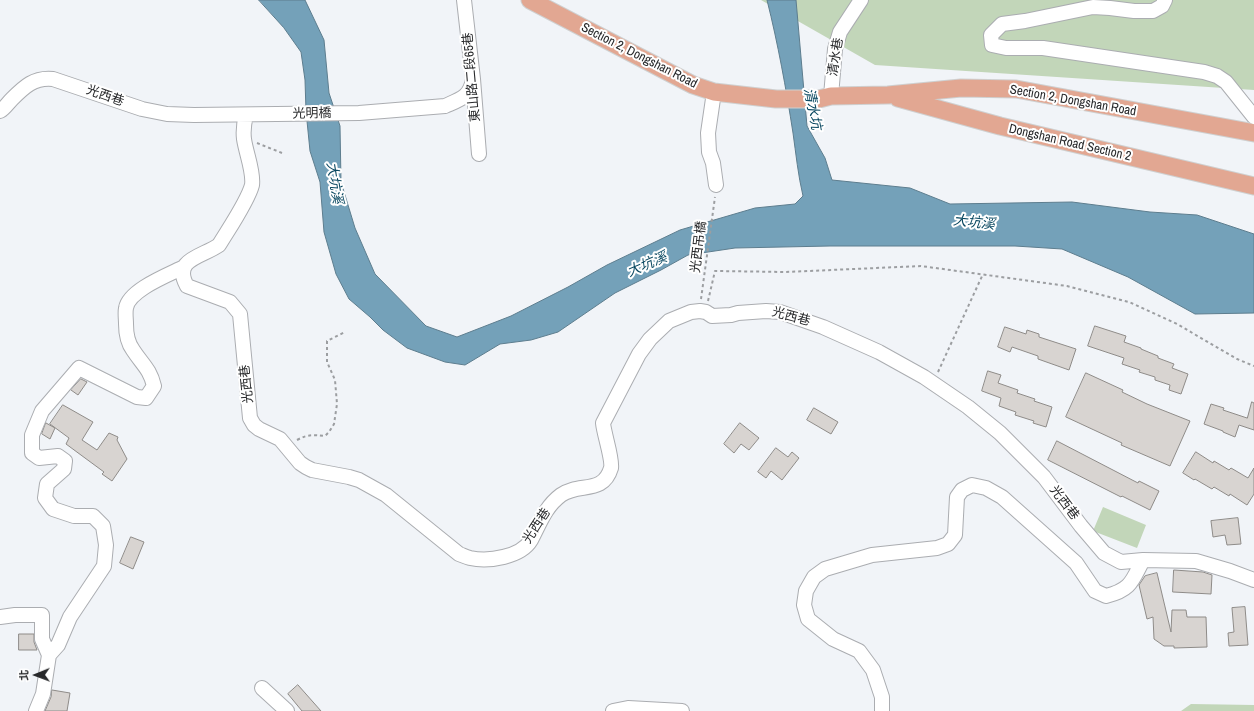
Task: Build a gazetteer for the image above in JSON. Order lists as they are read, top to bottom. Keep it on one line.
{"streets":{"main road":["Section 2, Dongshan Road","Dongshan Road Section 2"],"lane":["清水巷","東山路二段65巷","光西巷","光明橋"],"path":["光西吊橋"]},"crossings":[["Section 2, Dongshan Road","清水巷"],["Section 2, Dongshan Road","Dongshan Road Section 2"],["東山路二段65巷","光明橋"],["光西巷","光明橋"],["光西巷","光西吊橋"]],"water":["清水坑","大坑溪"],"north":"left"}
